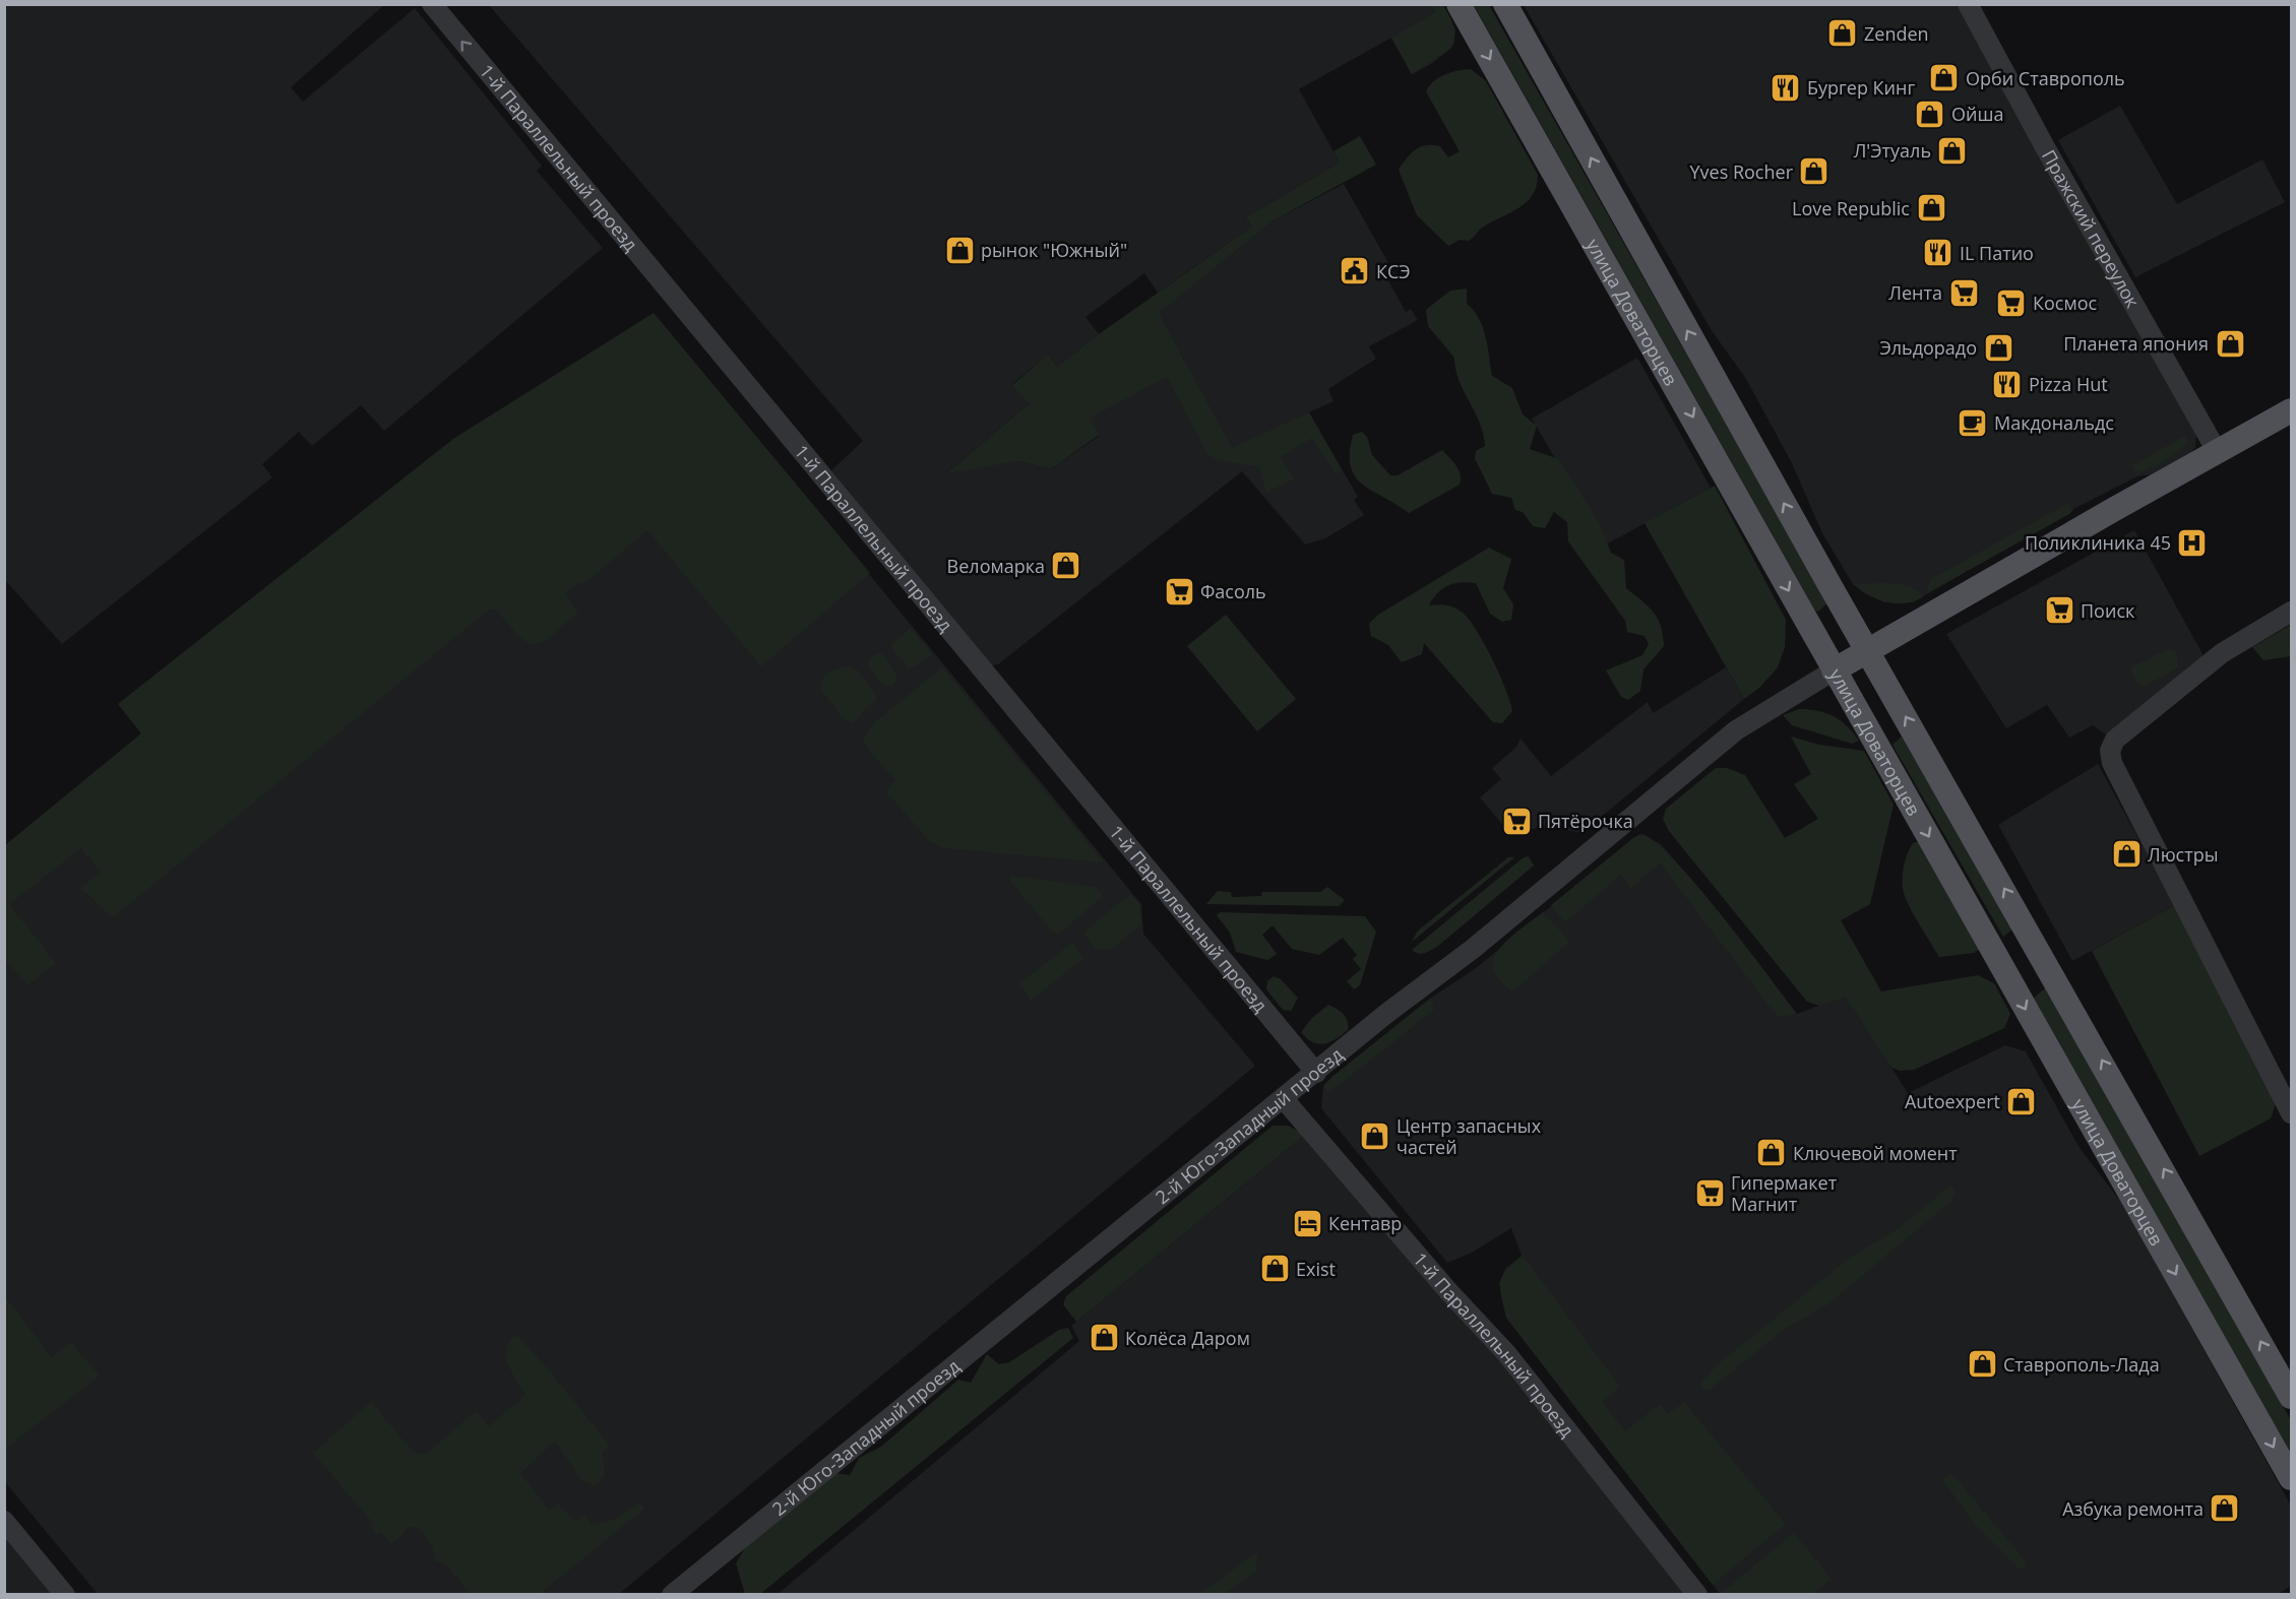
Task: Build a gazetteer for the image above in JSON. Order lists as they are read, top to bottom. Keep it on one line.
{"streets":{"main road":["улица Доваторцев"],"street":["1-й Параллельный проезд","Пражский переулок","2-й Юго-Западный проезд"]},"crossings":[["1-й Параллельный проезд","2-й Юго-Западный проезд"],["улица Доваторцев","2-й Юго-Западный проезд"]],"one_way":["1-й Параллельный проезд"],"places":{"shop":["Zenden","Орби Ставрополь","Ойша","Л'Этуаль","Yves Rocher","Love Republic","рынок \"Южный\"","Планета япония","Эльдорадо","Веломарка","Люстры","Autoexpert","Центр запасных частей","Ключевой момент","Exist","Колёса Даром","Ставрополь-Лада","Азбука ремонта"],"restaurant":["Бургер Кинг","IL Патио","Pizza Hut"],"public building":["КСЭ"],"supermarket":["Лента","Космос","Фасоль","Поиск","Пятёрочка","Гипермакет Магнит"],"cafe":["Макдональдс"],"hospital":["Поликлиника 45"],"hotel":["Кентавр"]}}
